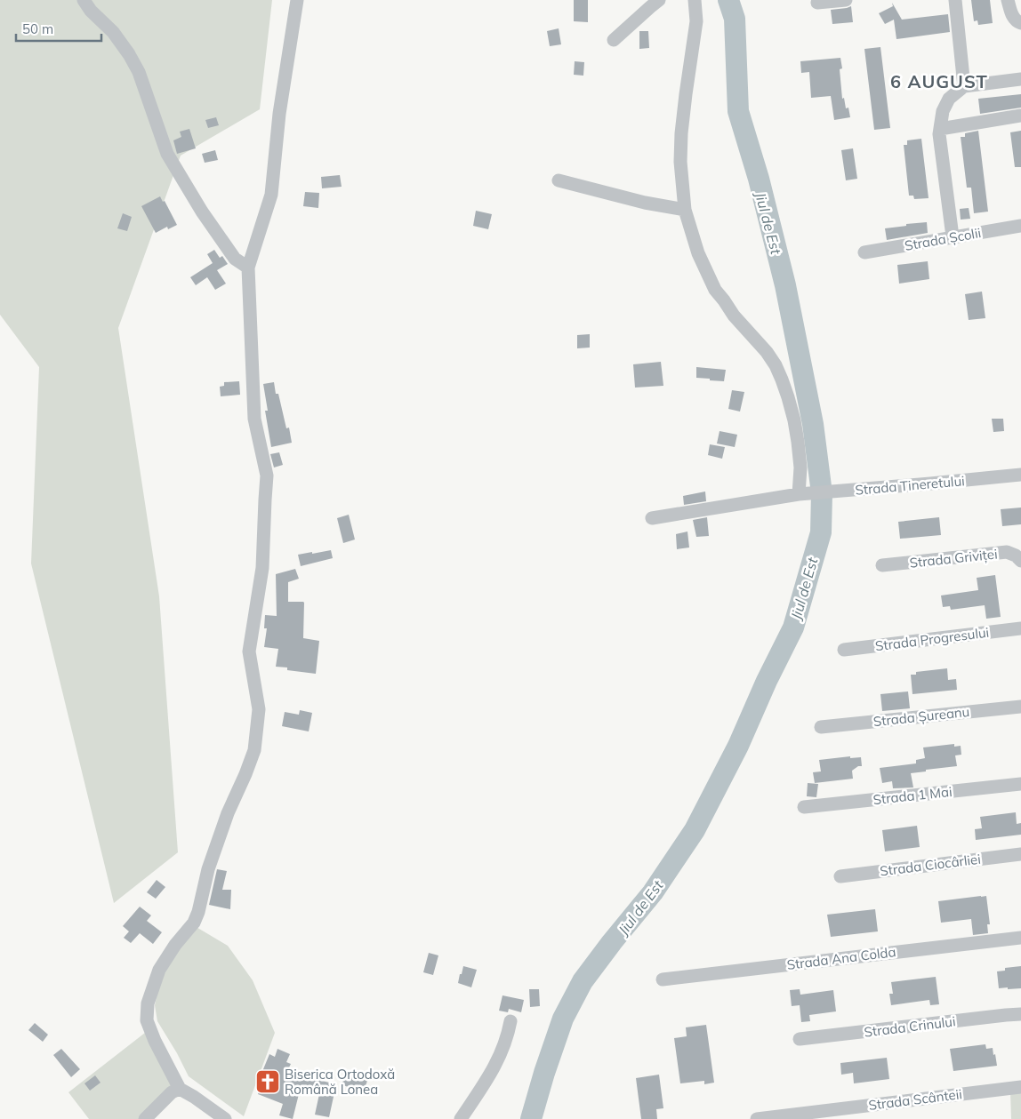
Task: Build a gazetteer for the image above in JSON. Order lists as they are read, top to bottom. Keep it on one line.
{"streets":{"street":["Strada Școlii","Strada Tineretului","Strada Griviței","Strada Progresului","Strada Șureanu","Strada 1 Mai","Strada Ciocârliei","Strada Ana Colda","Strada Crinului","Strada Scânteii"]},"districts":["6 AUGUST"],"water":["Jiul de Est"],"places":{"church":["Biserica Ortodoxă Română Lonea"]},"scale_bar":"50 m"}
